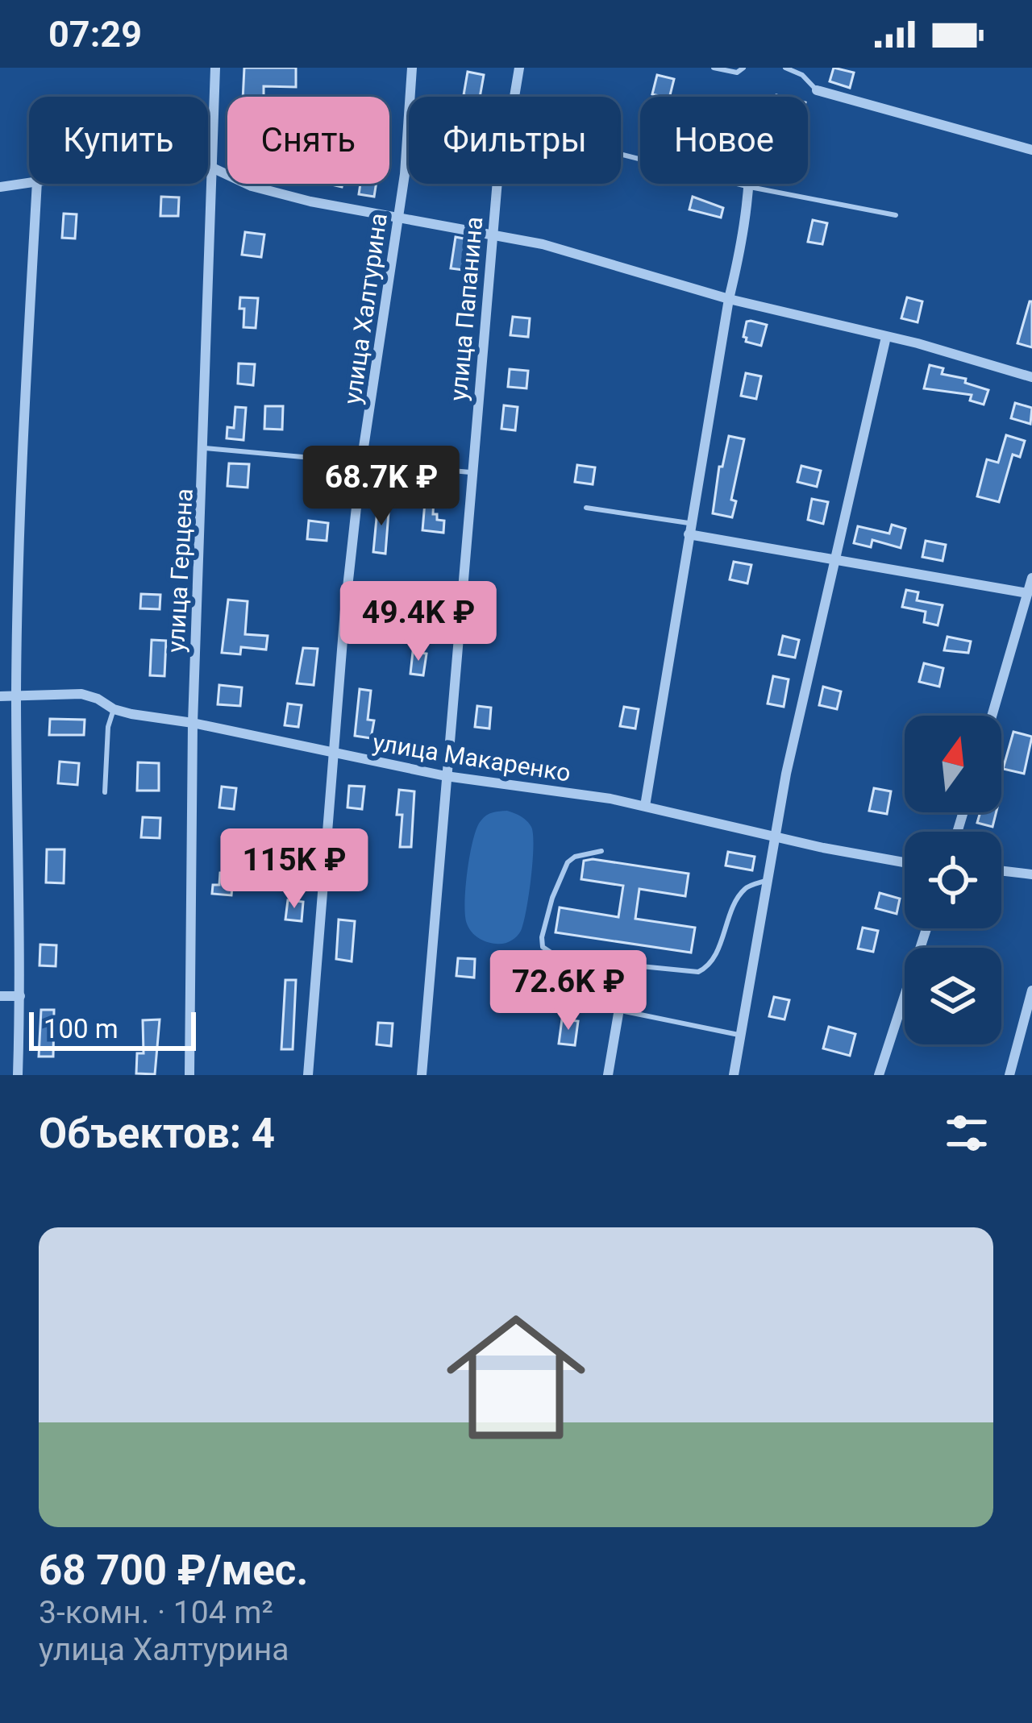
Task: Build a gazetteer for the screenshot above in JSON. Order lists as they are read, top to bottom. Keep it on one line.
{"streets":{"street":["улица Халтурина","улица Папанина","улица Герцена","улица Макаренко"]},"crossings":[["улица Халтурина","улица Макаренко"],["улица Папанина","улица Макаренко"],["улица Герцена","улица Макаренко"]],"scale_bar":"100 m","north":"top","page":{"status":"07:29","chip":["Купить","Снять","Фильтры","Новое"],"price":["68.7K ₽","49.4K ₽","115K ₽","72.6K ₽"],"scale":"100 m","heading":"Объектов: 4","list":[{"name":"68 700 ₽/мес.","note":"3-комн. · 104 m² · улица Халтурина"}]}}
